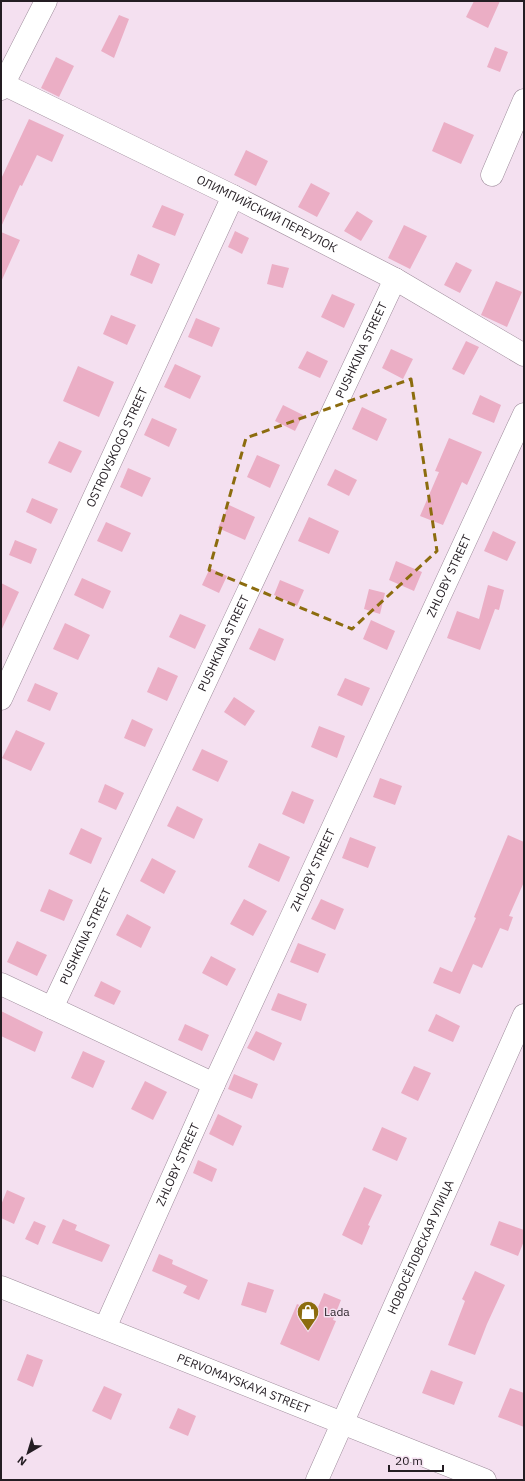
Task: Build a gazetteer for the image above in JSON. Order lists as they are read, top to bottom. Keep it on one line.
{"streets":{"street":["ОЛИМПИЙСКИЙ ПЕРЕУЛОК","PUSHKINA STREET","OSTROVSKOGO STREET","ZHLOBY STREET","НОВОСЁЛОВСКАЯ УЛИЦА","PERVOMAYSKAYA STREET"]},"crossings":[["ОЛИМПИЙСКИЙ ПЕРЕУЛОК","PUSHKINA STREET"],["ОЛИМПИЙСКИЙ ПЕРЕУЛОК","OSTROVSKOGO STREET"],["ZHLOBY STREET","PERVOMAYSKAYA STREET"],["НОВОСЁЛОВСКАЯ УЛИЦА","PERVOMAYSKAYA STREET"]],"places":{"shop":["Lada"]},"scale_bar":"20 m","north":"bottom left"}
